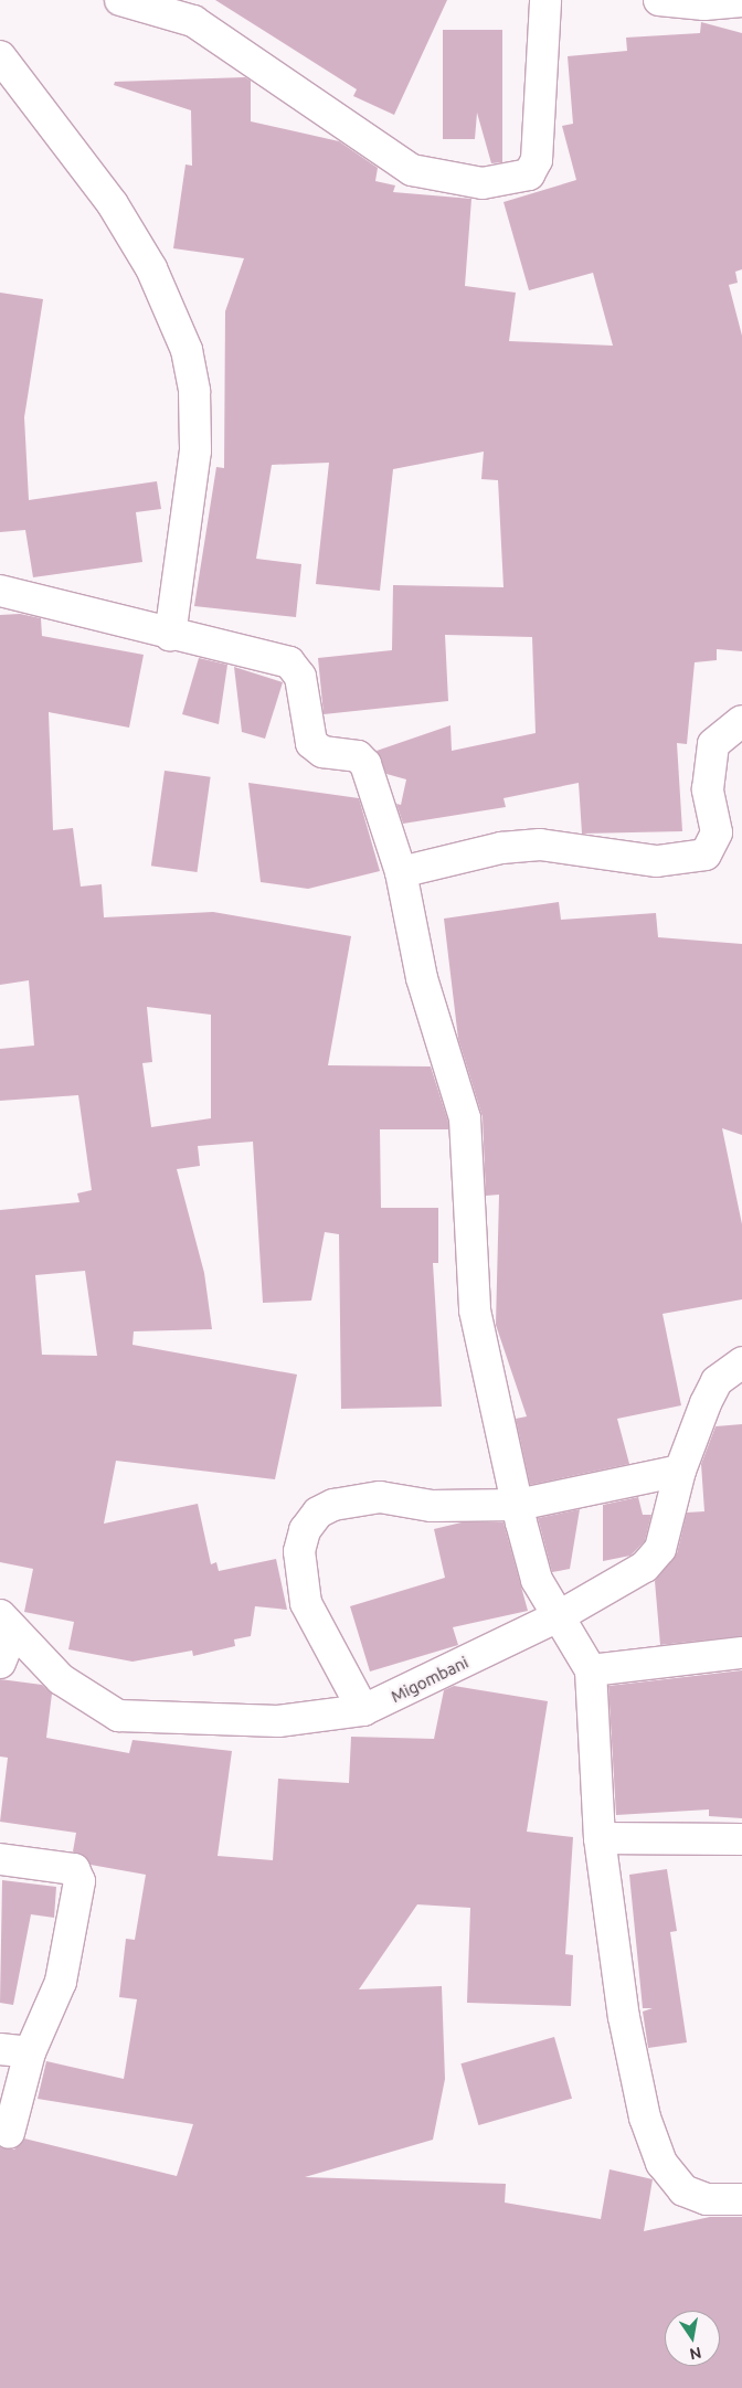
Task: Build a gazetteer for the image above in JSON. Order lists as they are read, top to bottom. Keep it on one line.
{"streets":{"street":["Migombani"]},"north":"bottom"}
